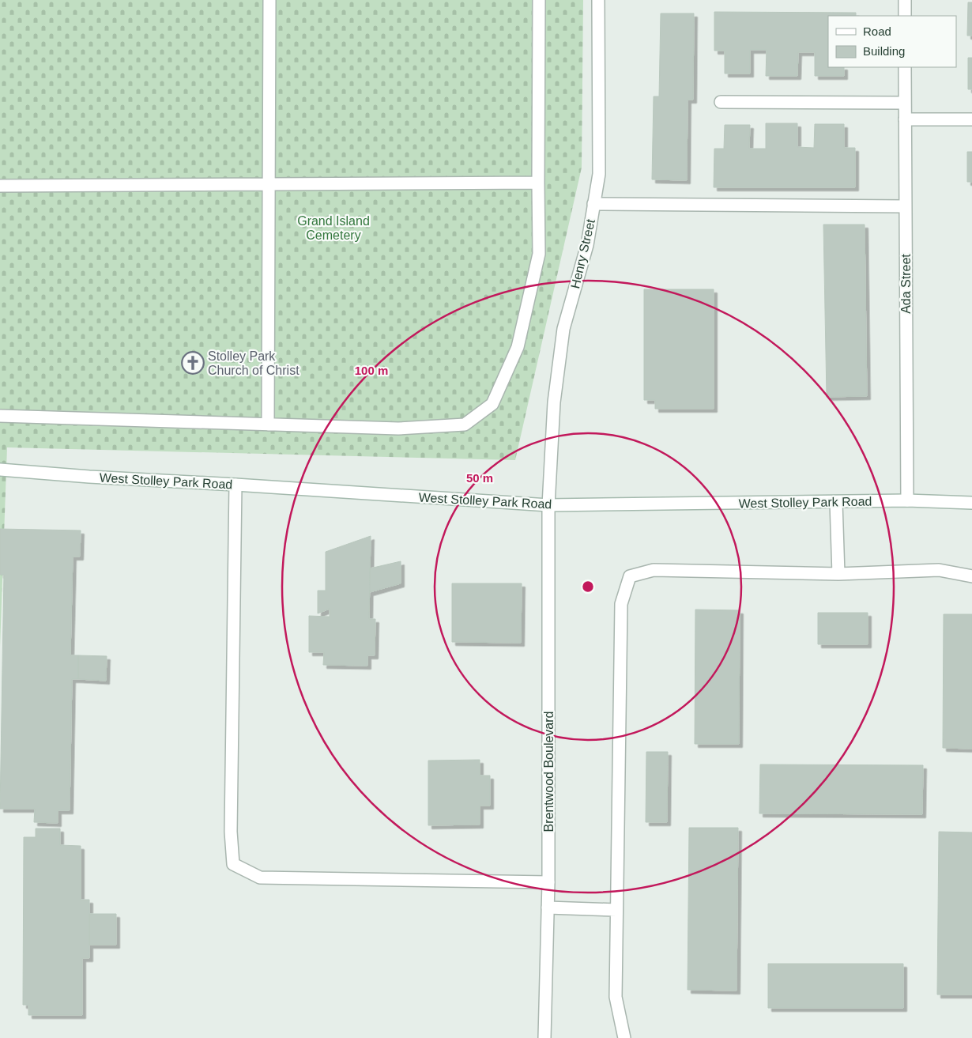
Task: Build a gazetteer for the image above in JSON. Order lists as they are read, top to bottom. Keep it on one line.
{"streets":{"street":["Henry Street","Ada Street","West Stolley Park Road","Brentwood Boulevard"]},"crossings":[["Henry Street","West Stolley Park Road"],["Henry Street","Brentwood Boulevard"],["Ada Street","West Stolley Park Road"],["West Stolley Park Road","Brentwood Boulevard"]],"parks":["Grand Island Cemetery"],"places":{"church":["Stolley Park Church of Christ"]},"legend":["Road","Building"],"rings":["100 m","50 m"]}
